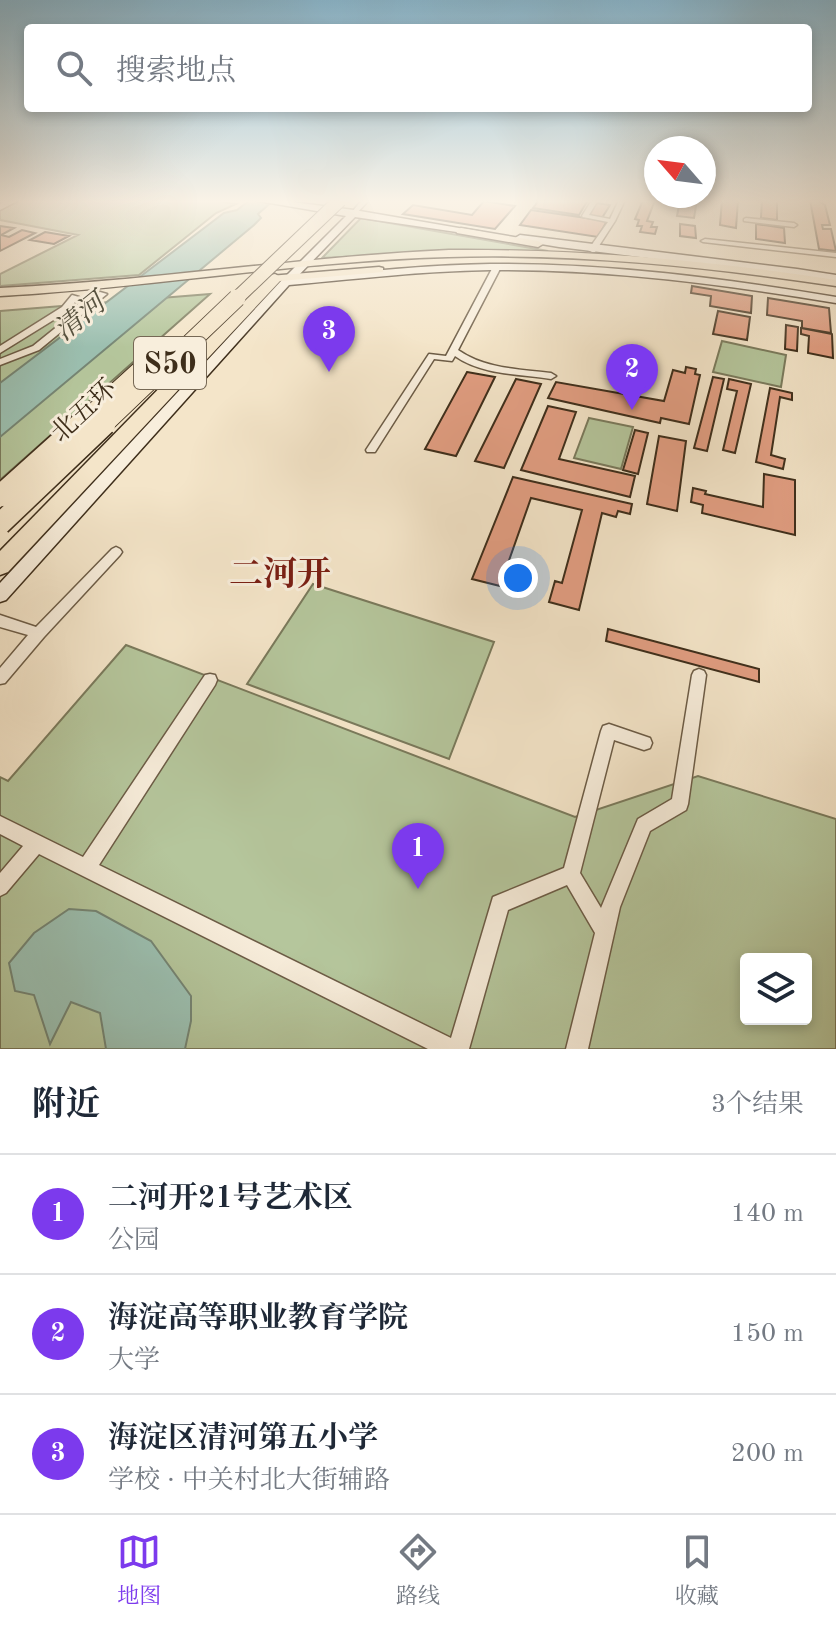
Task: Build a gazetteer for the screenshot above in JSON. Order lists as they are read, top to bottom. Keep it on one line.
{"streets":{"highway":["S50","北五环"]},"districts":["二河开"],"water":["清河"],"north":"top left","page":{"search":"搜索地点","pins":["3","2","1"],"heading":["附近","3个结果"],"list":[{"mark":"1","name":"二河开21号艺术区","note":"公园","value":"140 m"},{"mark":"2","name":"海淀高等职业教育学院","note":"大学","value":"150 m"},{"mark":"3","name":"海淀区清河第五小学","note":"学校 · 中关村北大街辅路","value":"200 m"}],"nav":["地图","路线","收藏"]}}
